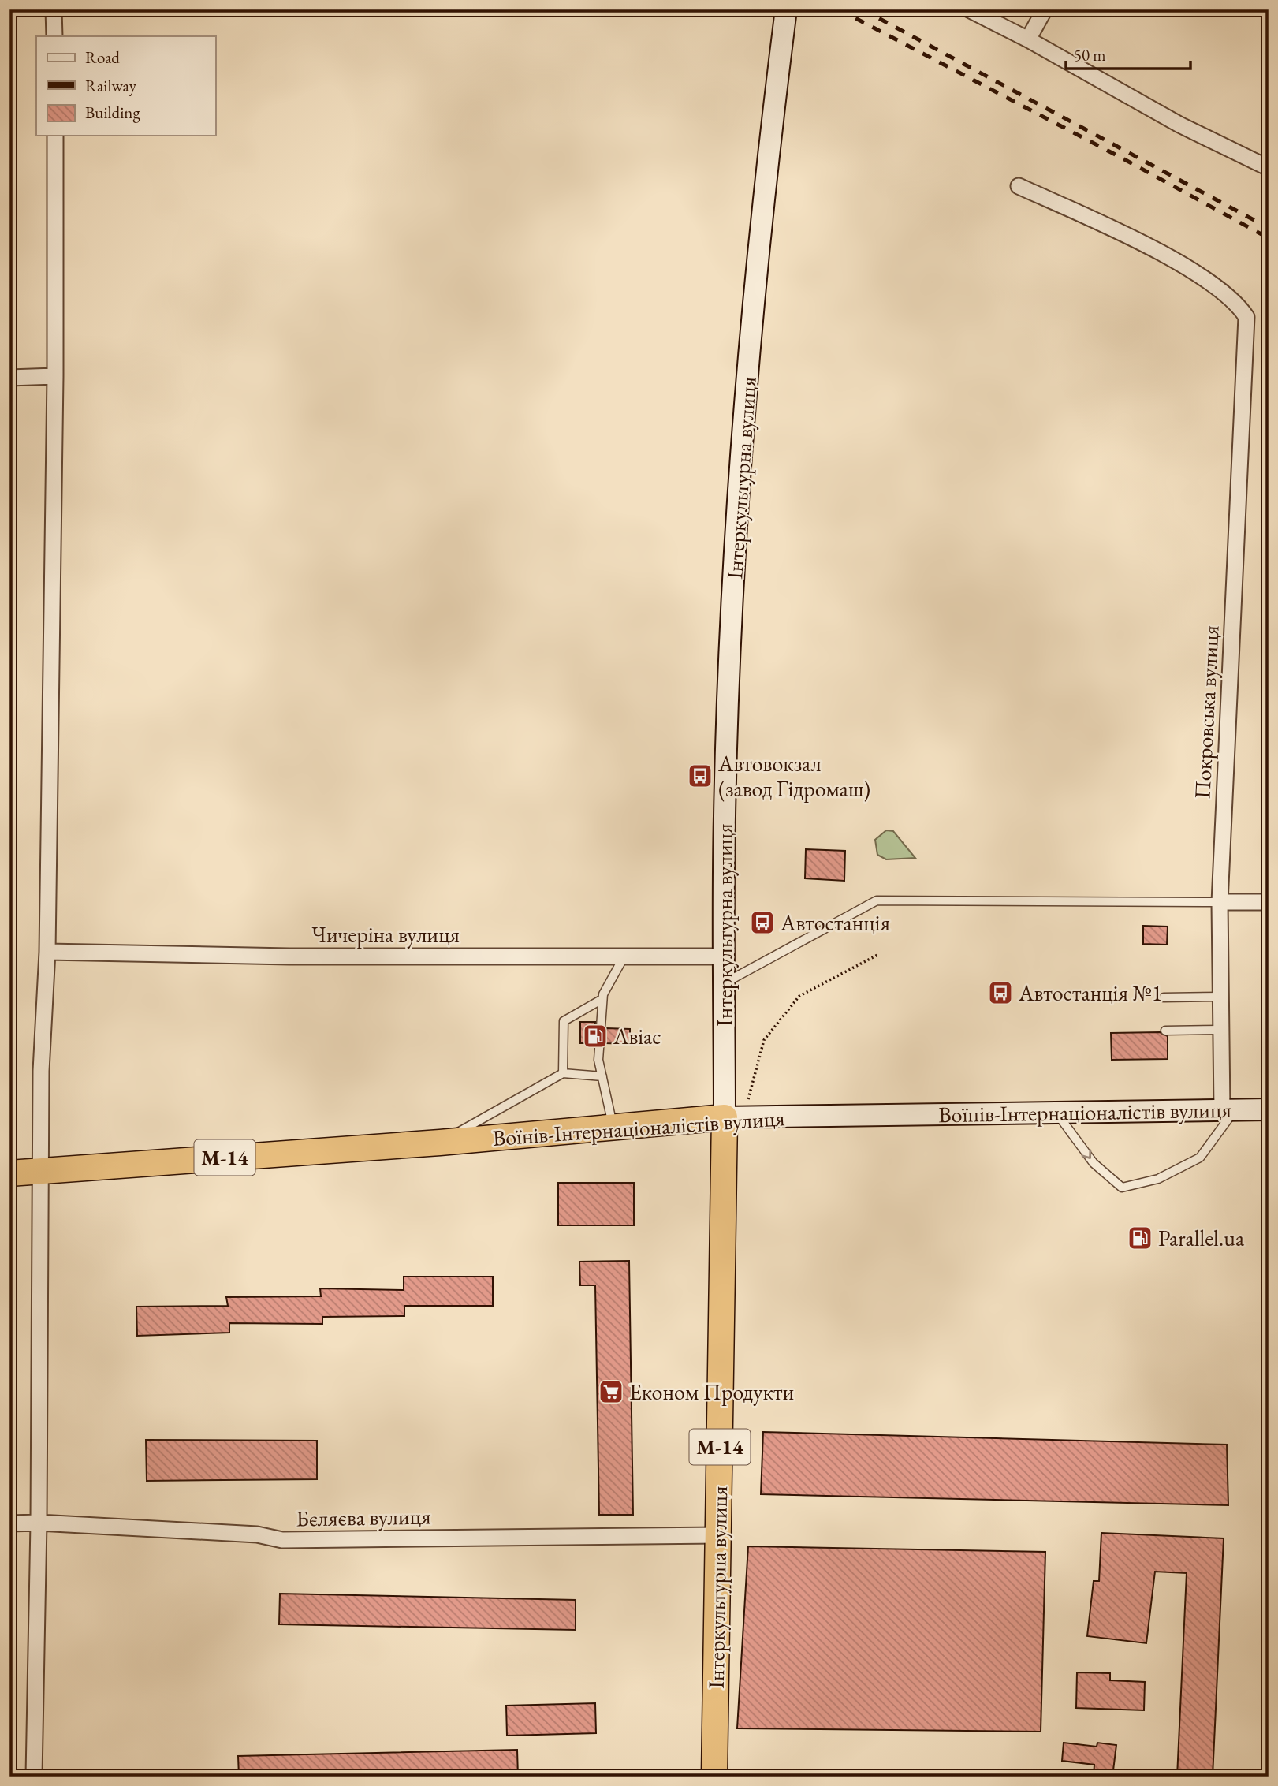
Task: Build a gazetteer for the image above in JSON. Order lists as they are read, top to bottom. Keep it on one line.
{"streets":{"highway":["Інтеркультурна вулиця","Воїнів-Інтернаціоналістів вулиця","М-14"],"street":["Покровська вулиця","Чичеріна вулиця","Бєляєва вулиця"]},"crossings":[["Інтеркультурна вулиця","Чичеріна вулиця"],["Інтеркультурна вулиця","Воїнів-Інтернаціоналістів вулиця"],["Інтеркультурна вулиця","Бєляєва вулиця"],["Покровська вулиця","Воїнів-Інтернаціоналістів вулиця"]],"places":{"bus stop":["Автовокзал (завод Гідромаш)","Автостанція","Автостанція №1"],"fuel station":["Авіас","Parallel.ua"],"supermarket":["Економ Продукти"]},"legend":["Road","Railway","Building"],"scale_bar":"50 m"}
